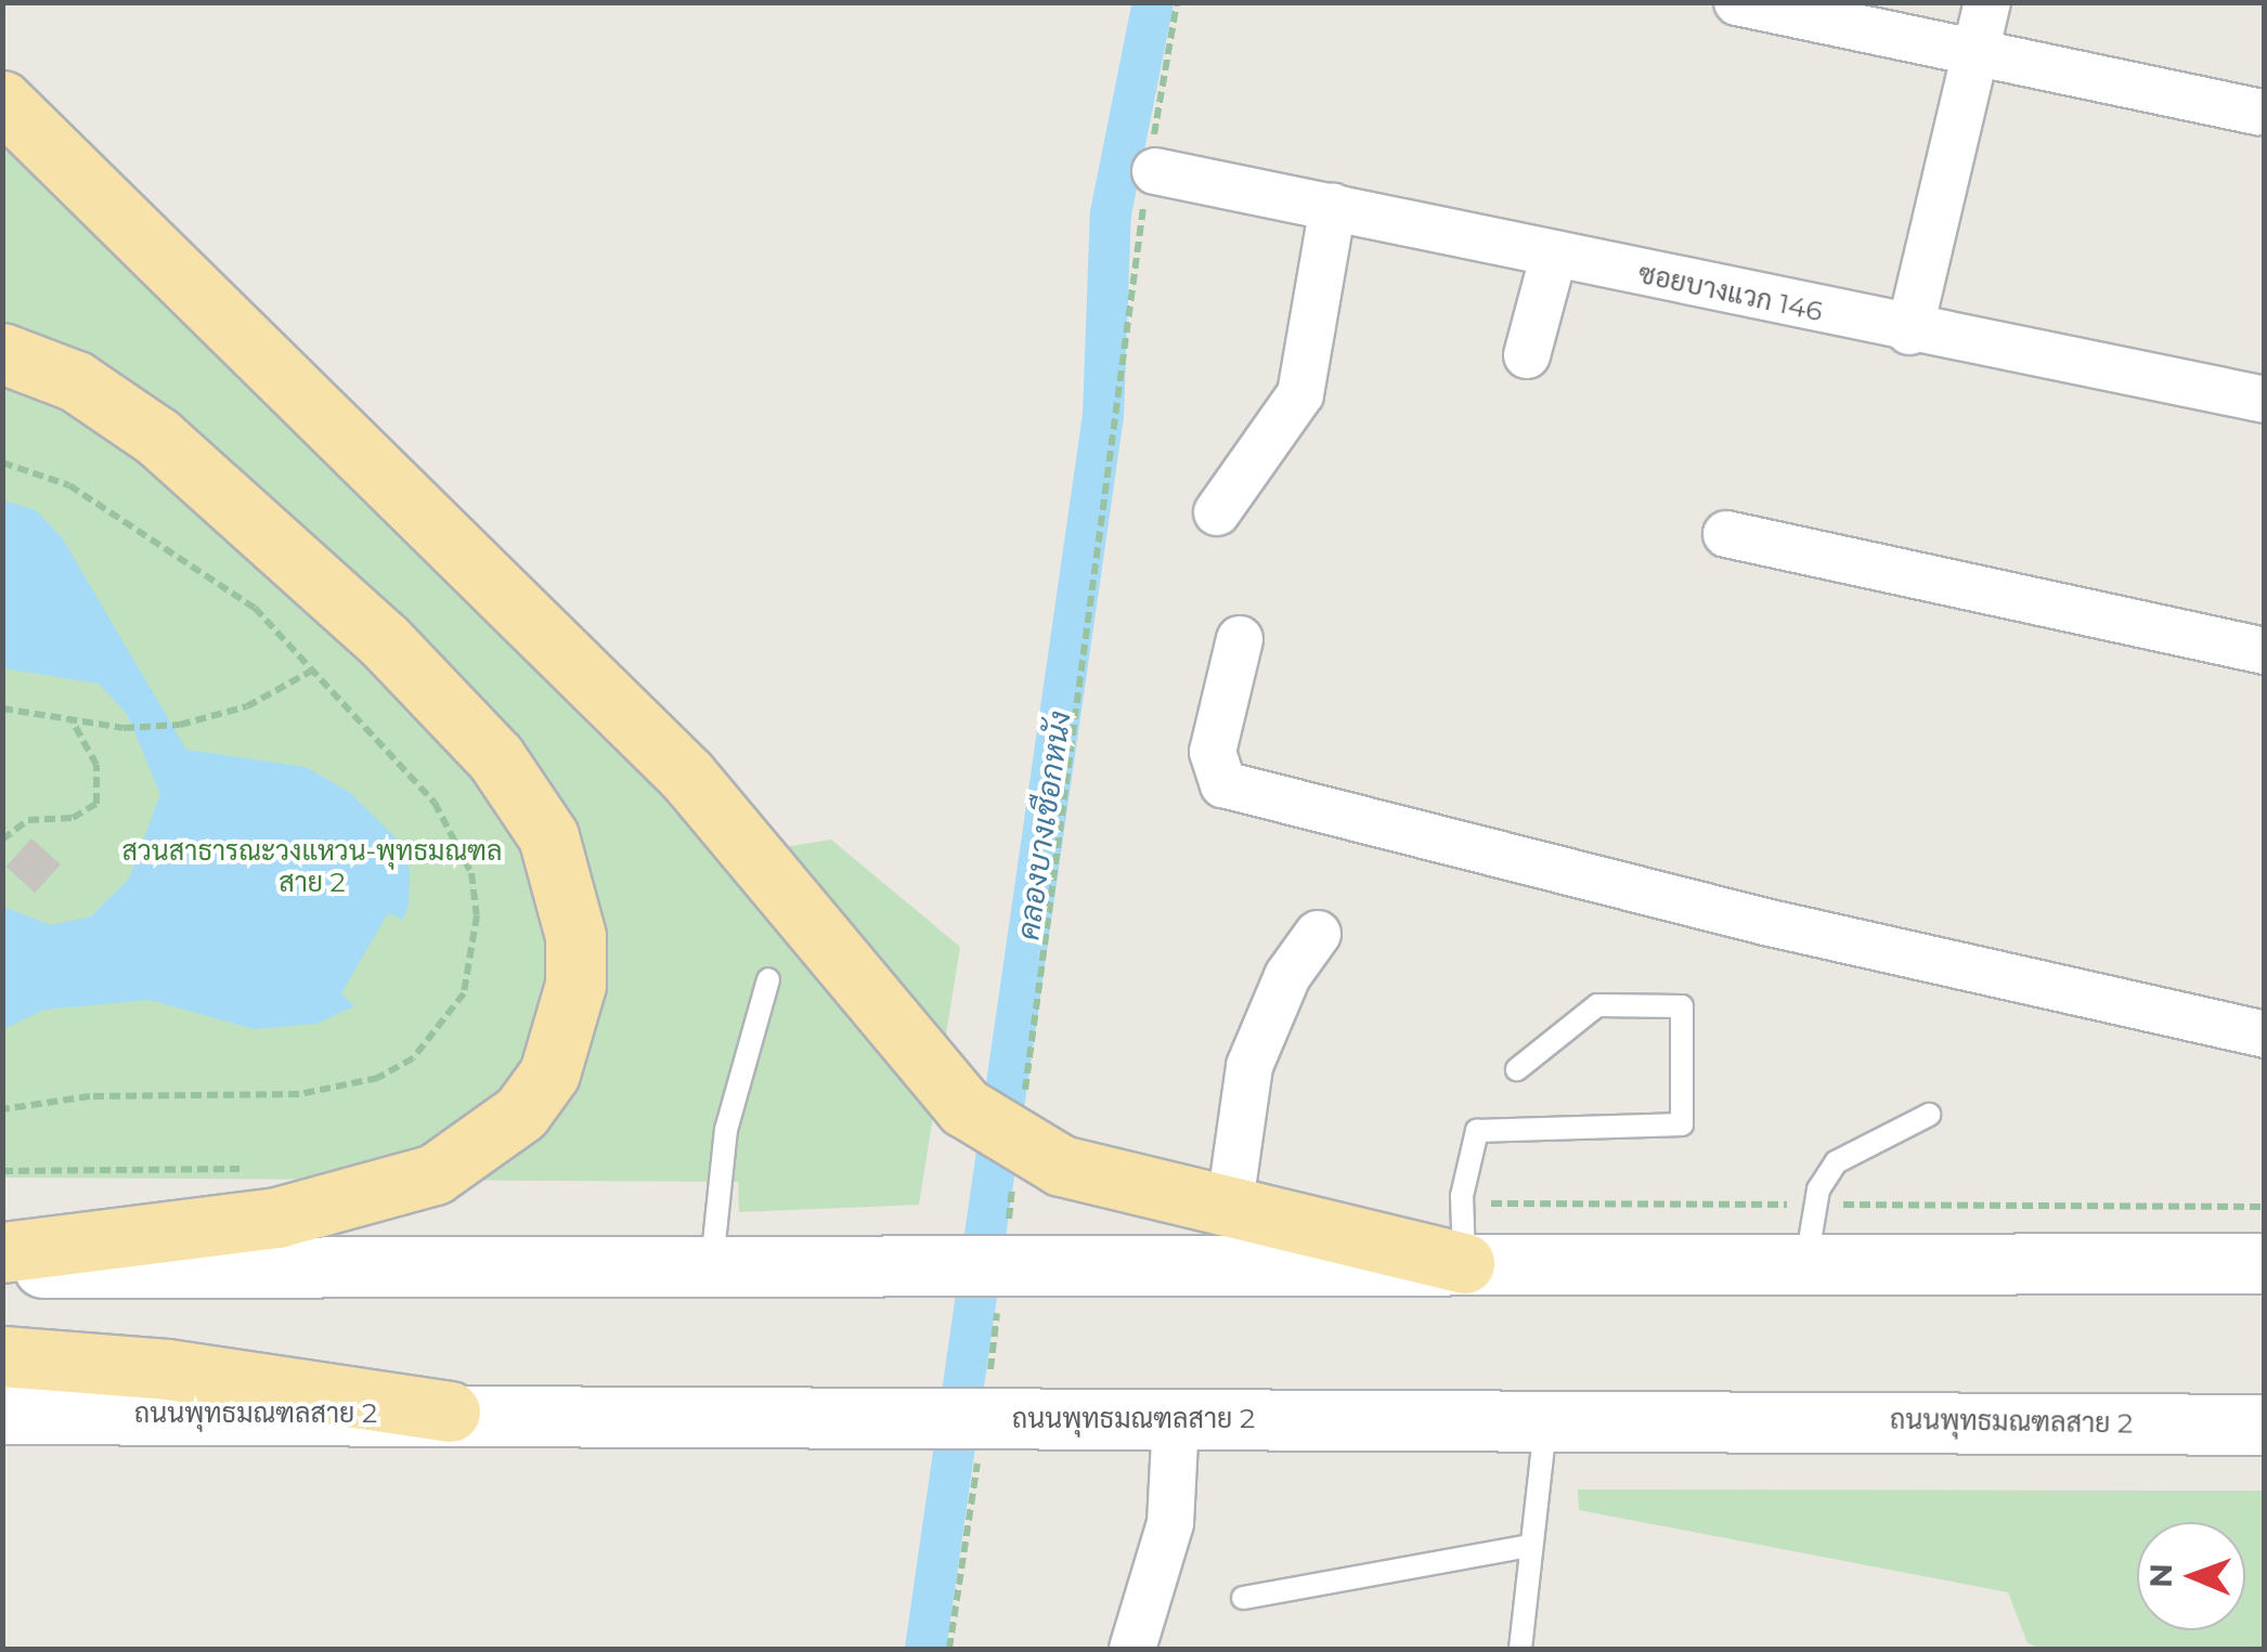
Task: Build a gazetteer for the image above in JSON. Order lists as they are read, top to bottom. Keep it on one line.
{"streets":{"main road":["ถนนพุทธมณฑลสาย 2"],"street":["ซอยบางแวก 146"]},"water":["คลองบางเชือกหนัง"],"parks":["สวนสาธารณะวงแหวน-พุทธมณฑล สาย 2"],"north":"left"}
